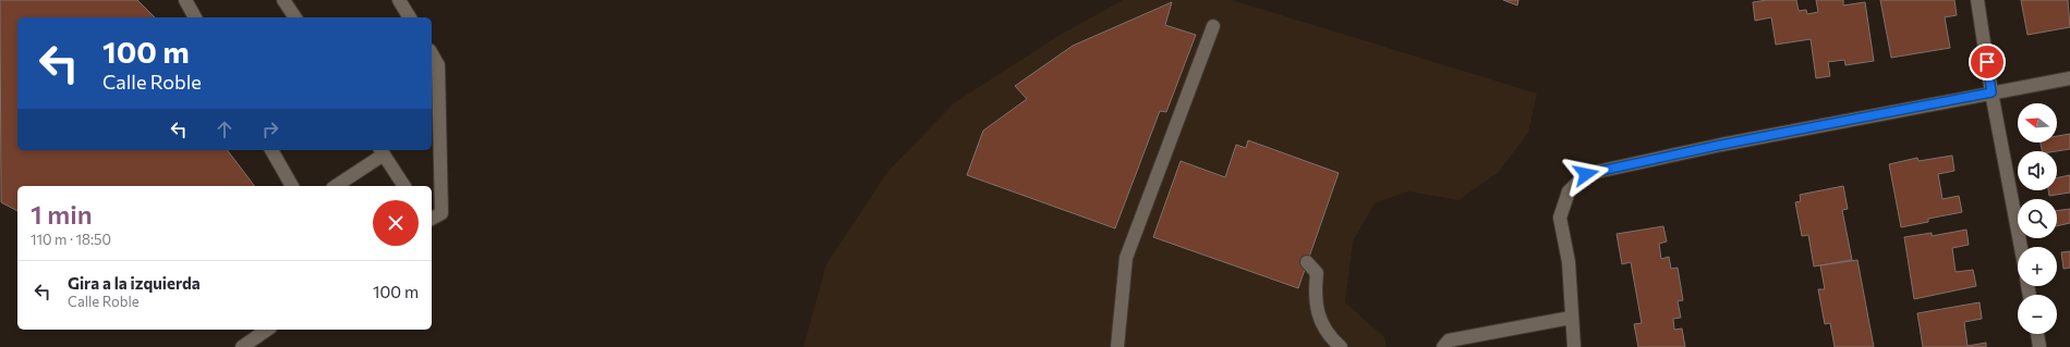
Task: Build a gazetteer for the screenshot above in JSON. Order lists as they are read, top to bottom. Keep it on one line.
{"north":"left","page":{"turn":["100 m","Calle Roble"],"map_buttons":["+","−"],"heading":["1 min","110 m · 18:50"],"list":[{"name":"Gira a la izquierda","note":"Calle Roble","value":"100 m"}]}}
